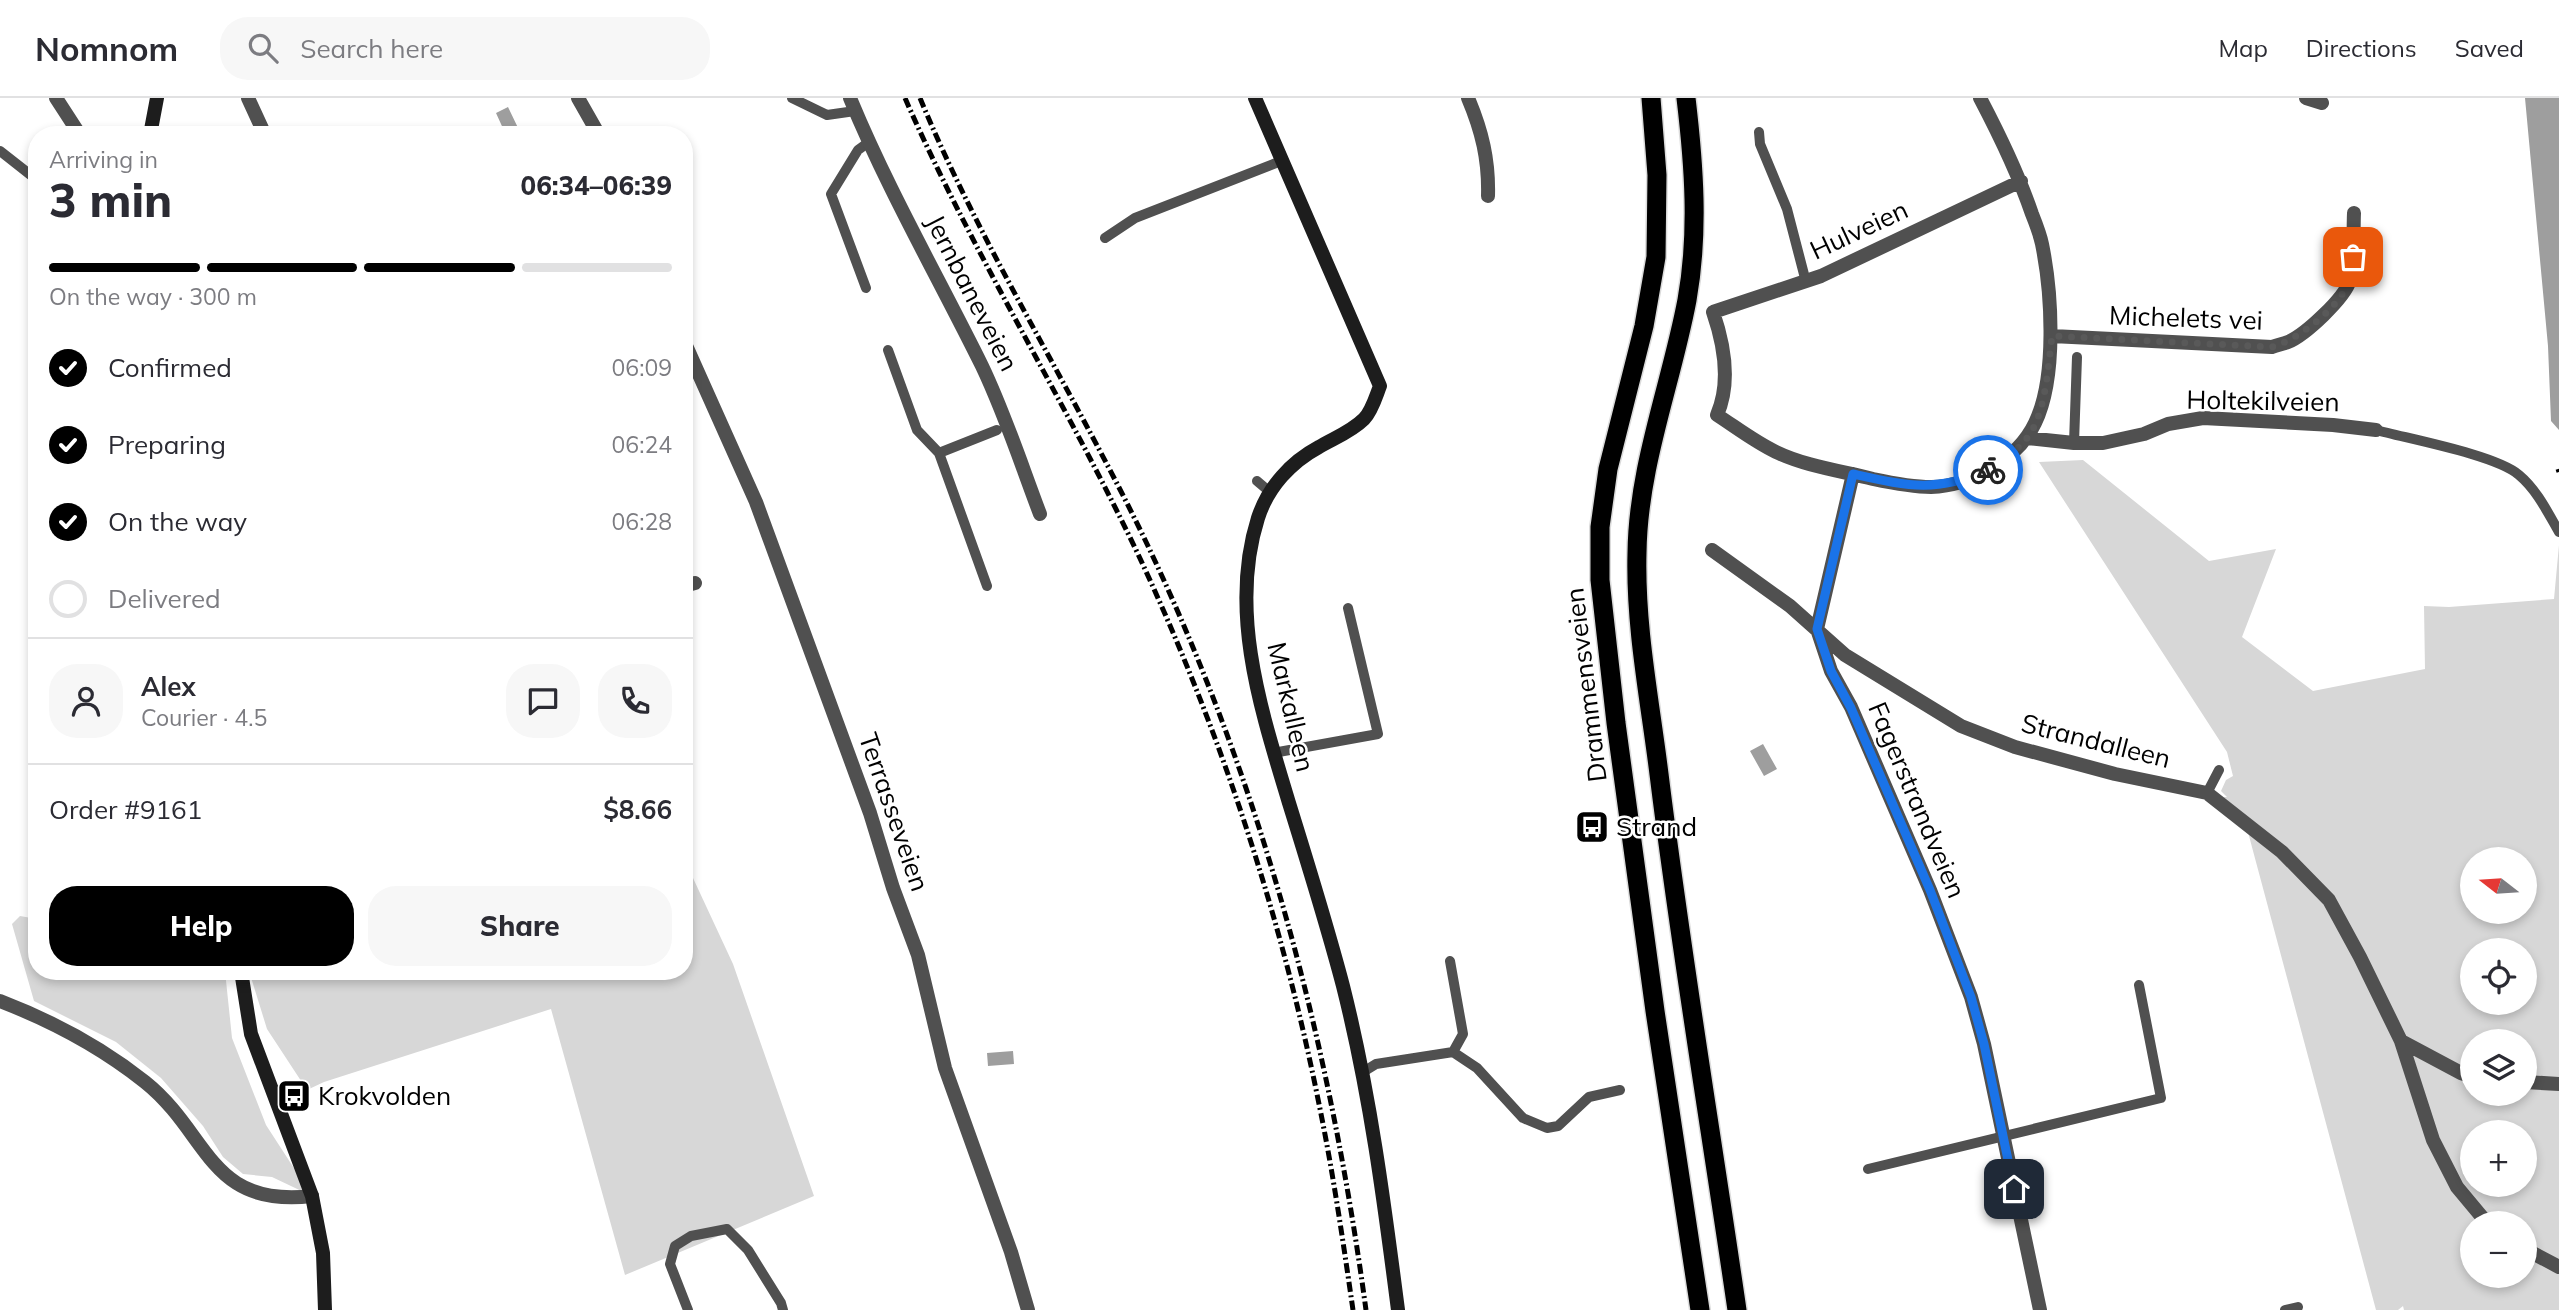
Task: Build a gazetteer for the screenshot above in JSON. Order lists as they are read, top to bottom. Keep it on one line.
{"streets":{"highway":["Drammensveien"],"main road":["Markalleen"],"street":["Hulveien","Jernbaneveien","Michelets vei","Holtekilveien","Strandalleen","Fagerstrandveien","Terrasseveien"]},"crossings":[["Strandalleen","Fagerstrandveien"]],"places":{"bus stop":["Strand","Krokvolden"]},"north":"left","page":{"header":"Nomnom","search":"Search here","nav":["Map","Directions","Saved"],"heading":["3 min","Arriving in","06:34–06:39"],"panel":["Alex","Courier · 4.5","Order #9161","$8.66"],"bar":"On the way · 300 m","list":[["Confirmed","06:09"],["Preparing","06:24"],["On the way","06:28"],"Delivered"],"map_buttons":["+","−"],"buttons":["Help","Share"]}}
